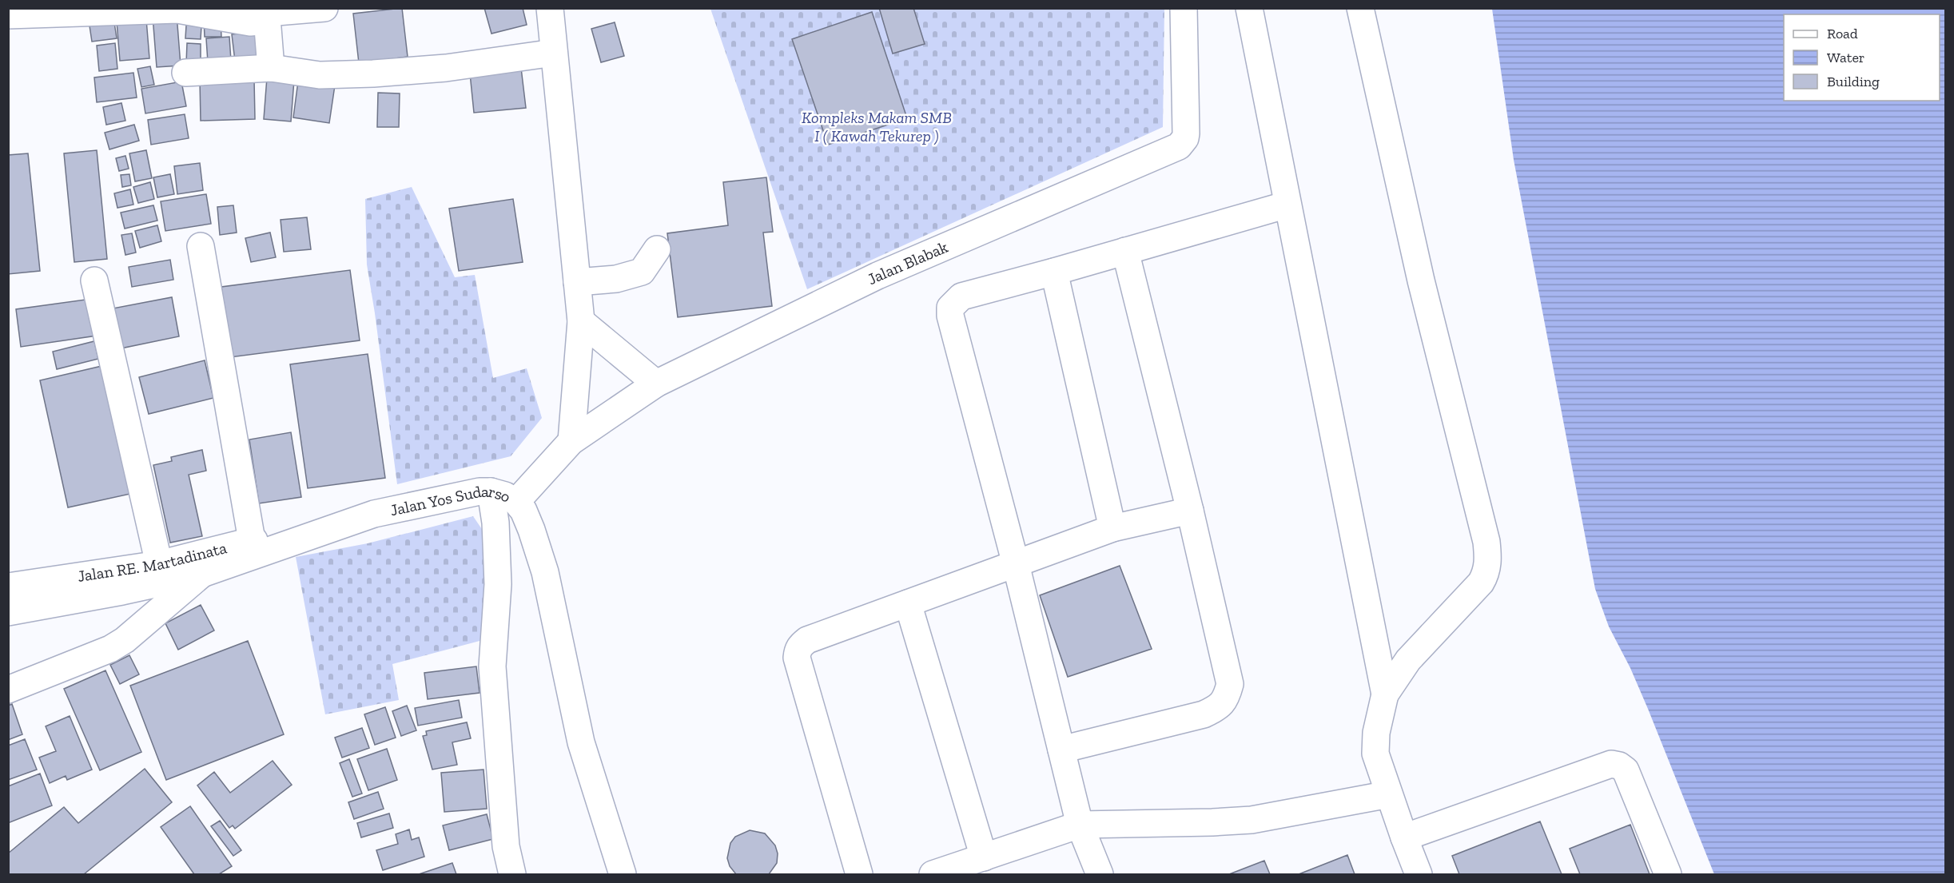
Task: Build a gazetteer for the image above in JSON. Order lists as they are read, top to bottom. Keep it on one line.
{"streets":{"main road":["Jalan Blabak","Jalan Yos Sudarso","Jalan RE. Martadinata"]},"crossings":[["Jalan Blabak","Jalan Yos Sudarso"],["Jalan Yos Sudarso","Jalan RE. Martadinata"]],"parks":["Kompleks Makam SMB I ( Kawah Tekurep )"],"legend":["Road","Water","Building"]}
